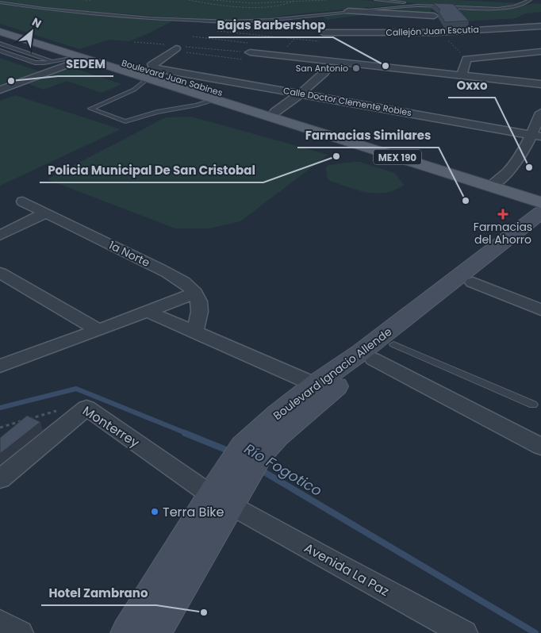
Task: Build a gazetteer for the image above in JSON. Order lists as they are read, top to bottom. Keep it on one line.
{"streets":{"main road":["Boulevard Juan Sabines","MEX 190","Boulevard Ignacio Allende"],"street":["Callejón Juan Escutia","Calle Doctor Clemente Robles","1a Norte","Monterrey","Avenida La Paz"]},"crossings":[["Boulevard Juan Sabines","Calle Doctor Clemente Robles"],["Boulevard Juan Sabines","MEX 190"],["Boulevard Ignacio Allende","Monterrey"],["Boulevard Ignacio Allende","Avenida La Paz"],["Monterrey","Avenida La Paz"]],"water":["Río Fogotico"],"places":{"other":["Bajas Barbershop","San Antonio","SEDEM","Policia Municipal De San Cristobal","Oxxo","Farmacias Similares","Terra Bike","Hotel Zambrano"],"health":["Farmacias del Ahorro"]},"north":"top right"}
